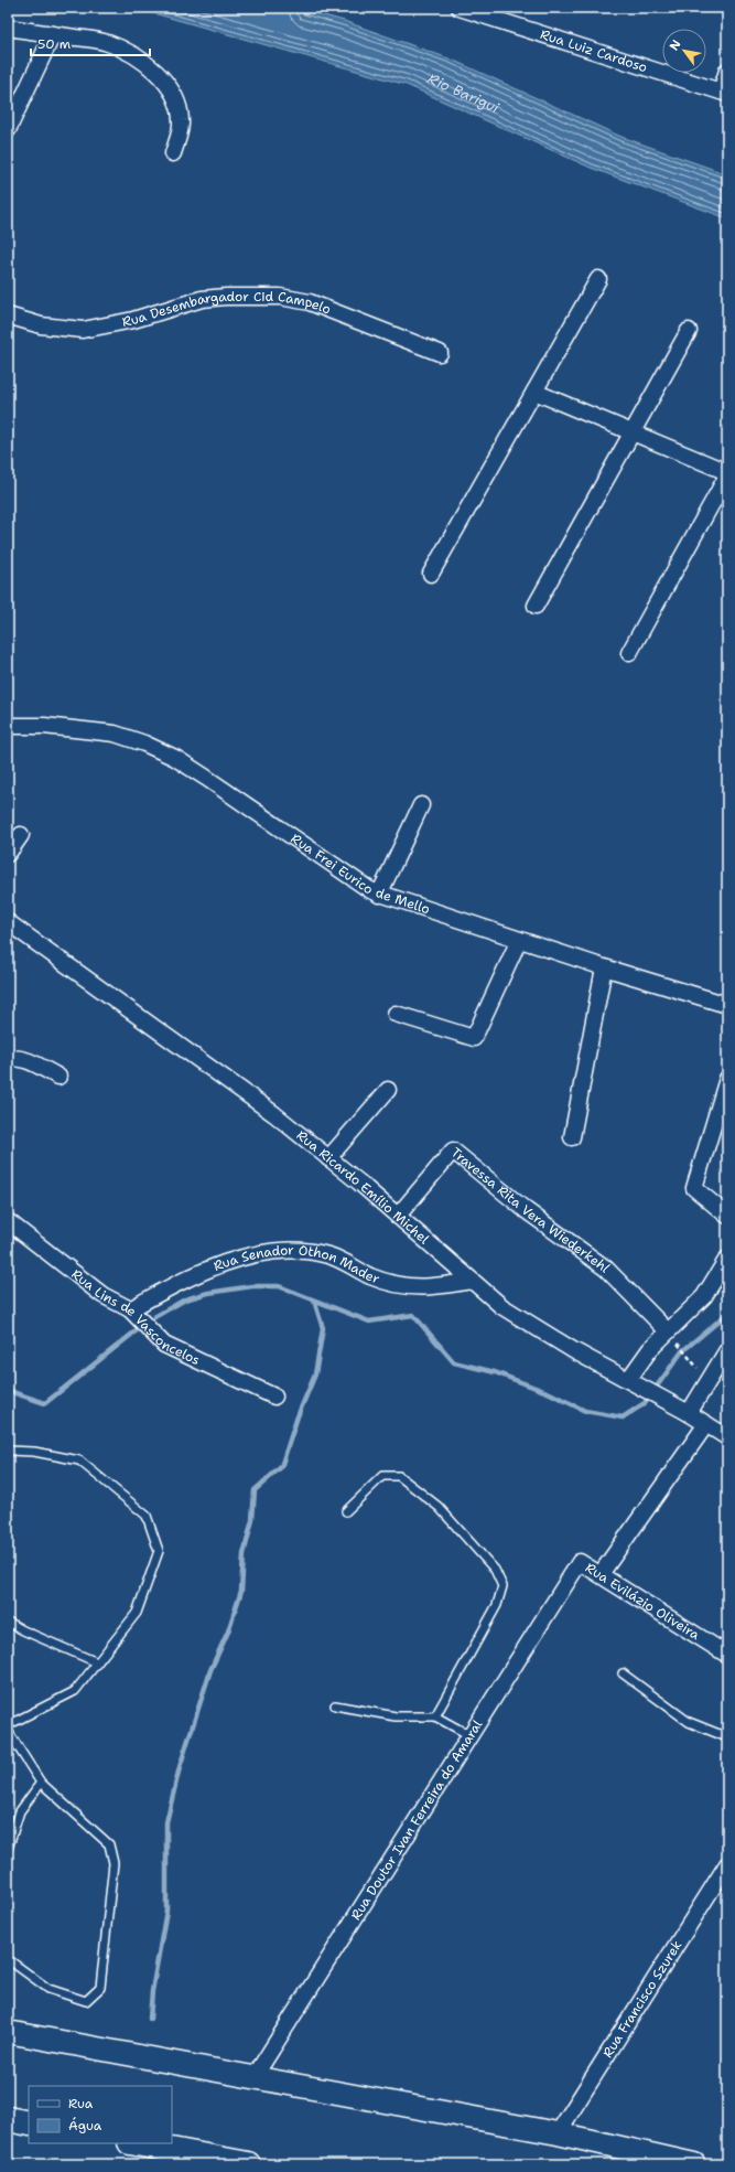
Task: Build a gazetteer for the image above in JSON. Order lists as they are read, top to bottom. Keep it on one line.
{"streets":{"street":["Rua Luiz Cardoso","Rua Desembargador Cid Campelo","Rua Frei Eurico de Mello","Rua Ricardo Emílio Michel","Travessa Rita Vera Wiederkehl","Rua Senador Othon Mader","Rua Lins de Vasconcelos","Rua Evilázio Oliveira","Rua Doutor Ivan Ferreira do Amaral","Rua Francisco Szurek"]},"crossings":[["Rua Ricardo Emílio Michel","Travessa Rita Vera Wiederkehl"],["Rua Ricardo Emílio Michel","Rua Senador Othon Mader"],["Rua Senador Othon Mader","Rua Lins de Vasconcelos"],["Rua Evilázio Oliveira","Rua Doutor Ivan Ferreira do Amaral"]],"water":["Rio Barigui"],"legend":["Rua","Água"],"scale_bar":"50 m","north":"top left"}
